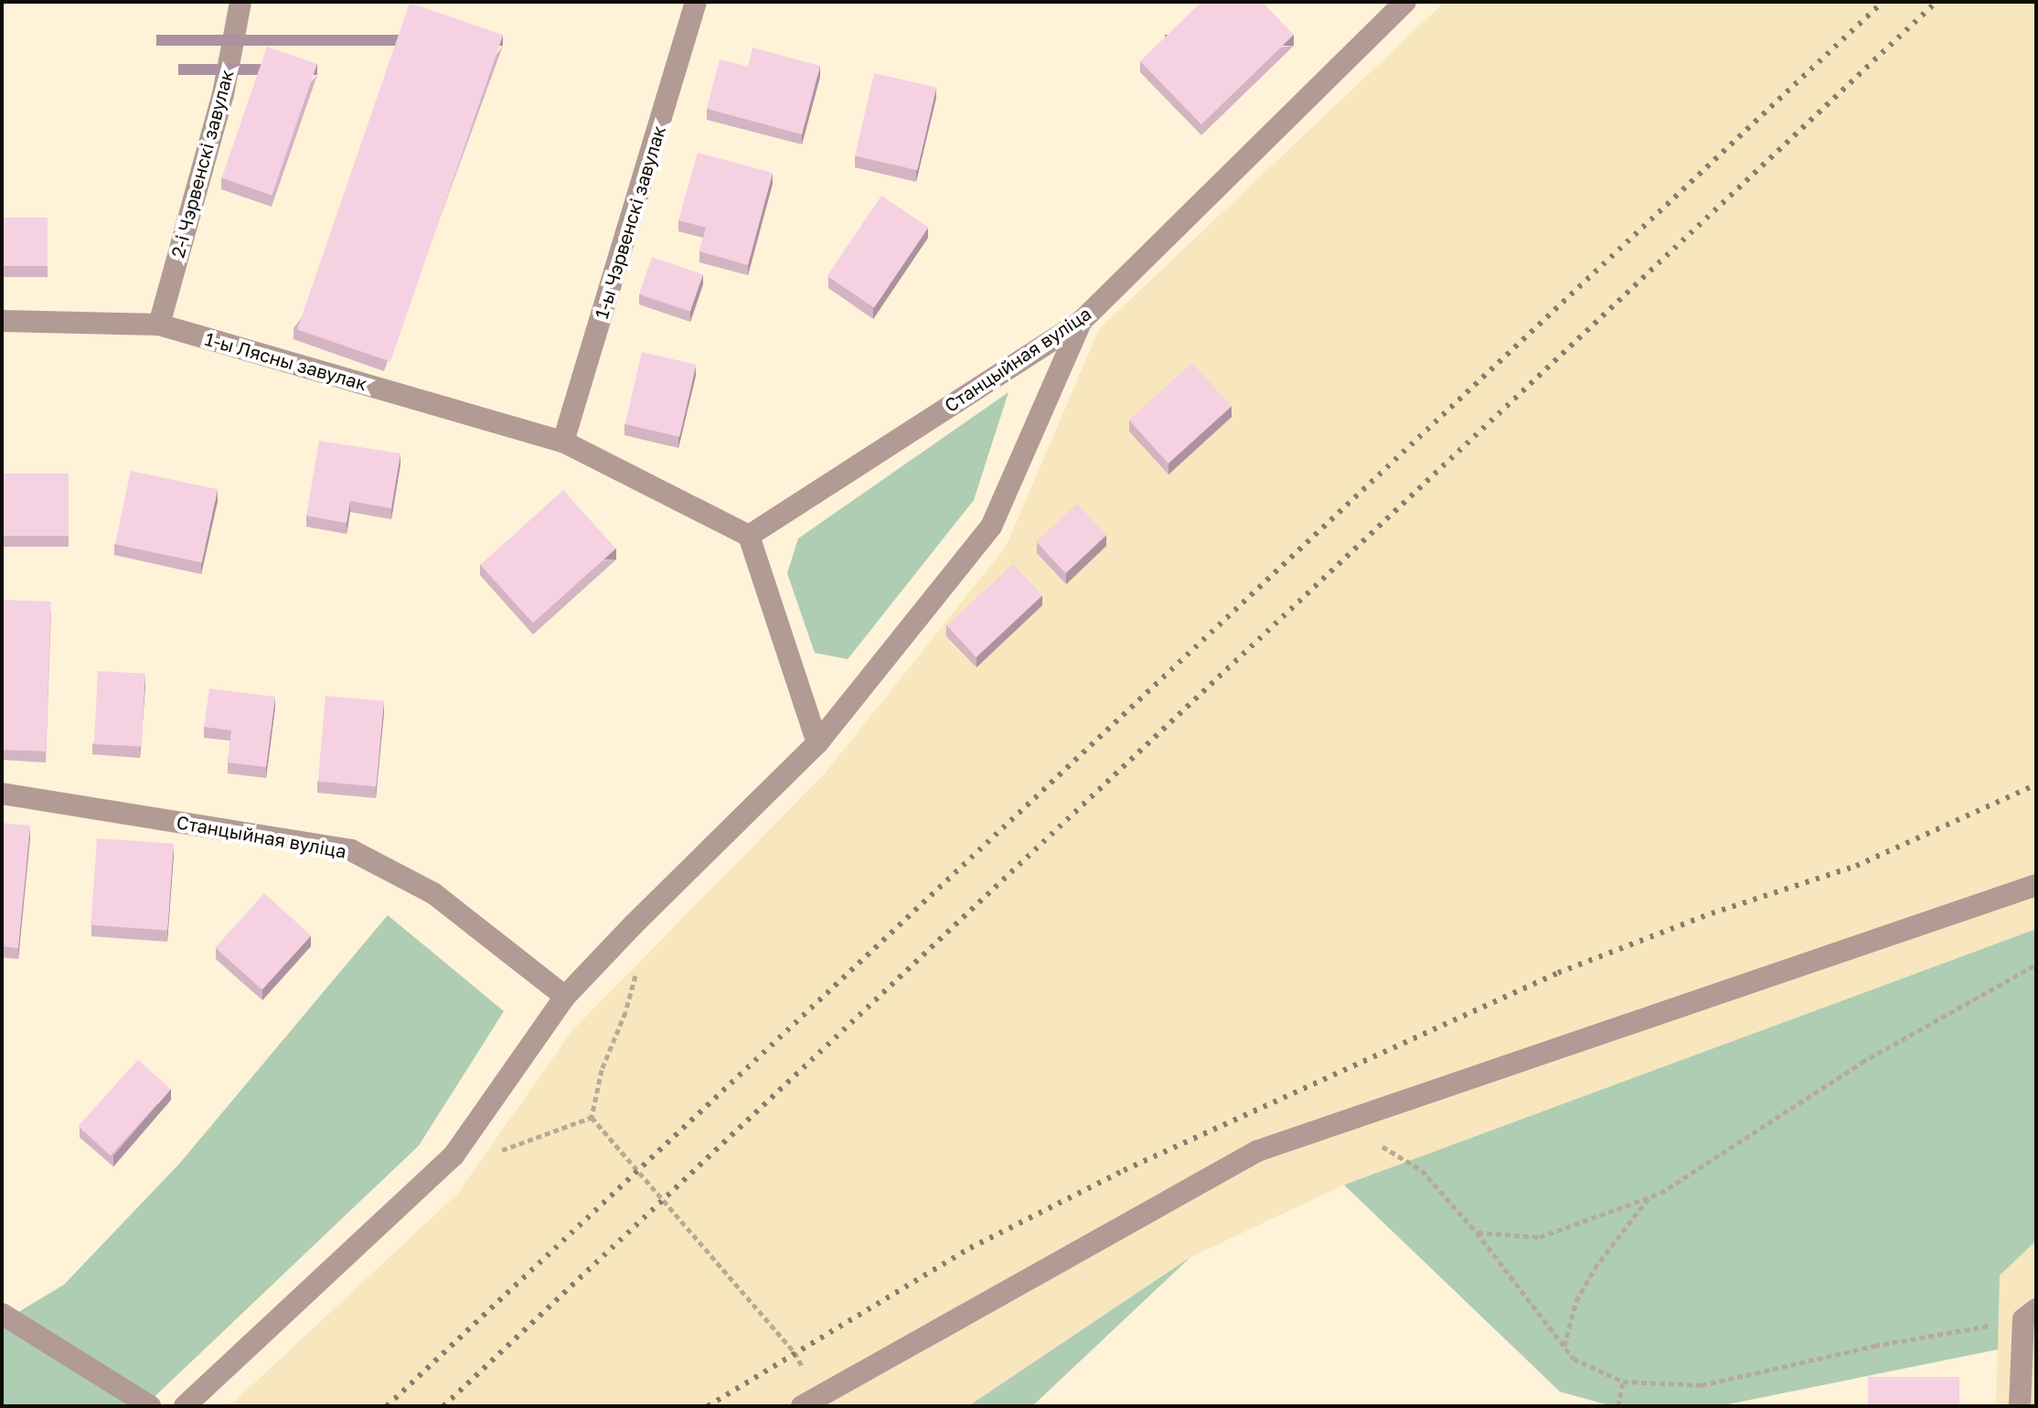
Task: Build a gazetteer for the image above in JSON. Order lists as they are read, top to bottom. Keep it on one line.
{"streets":{"street":["2-і Чэрвенскі завулак","1-ы Чэрвенскі завулак","Станцыйная вуліца","1-ы Лясны завулак"]},"crossings":[["2-і Чэрвенскі завулак","1-ы Лясны завулак"],["1-ы Чэрвенскі завулак","1-ы Лясны завулак"]]}
